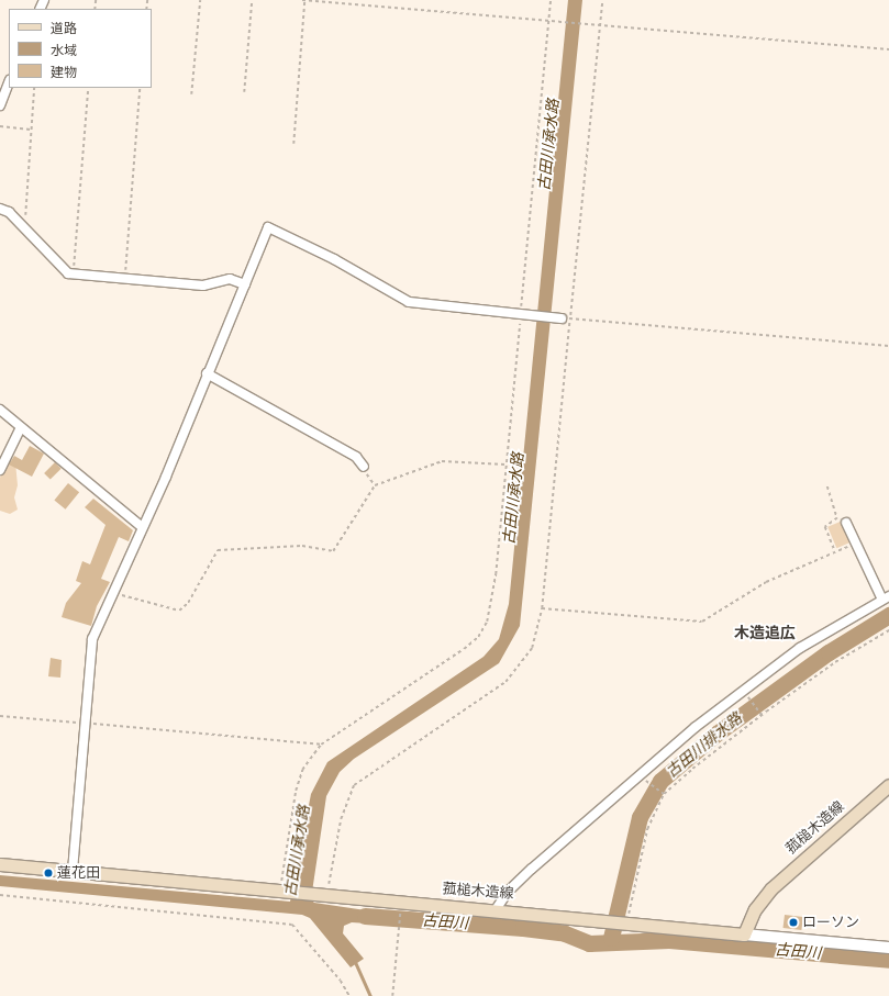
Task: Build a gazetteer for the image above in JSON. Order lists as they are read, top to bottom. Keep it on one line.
{"streets":{"main road":["菰槌木造線"]},"districts":["木造追広"],"water":["古田川承水路","古田川排水路","古田川"],"places":["蓮花田","ローソン"],"legend":["道路","水域","建物"]}
